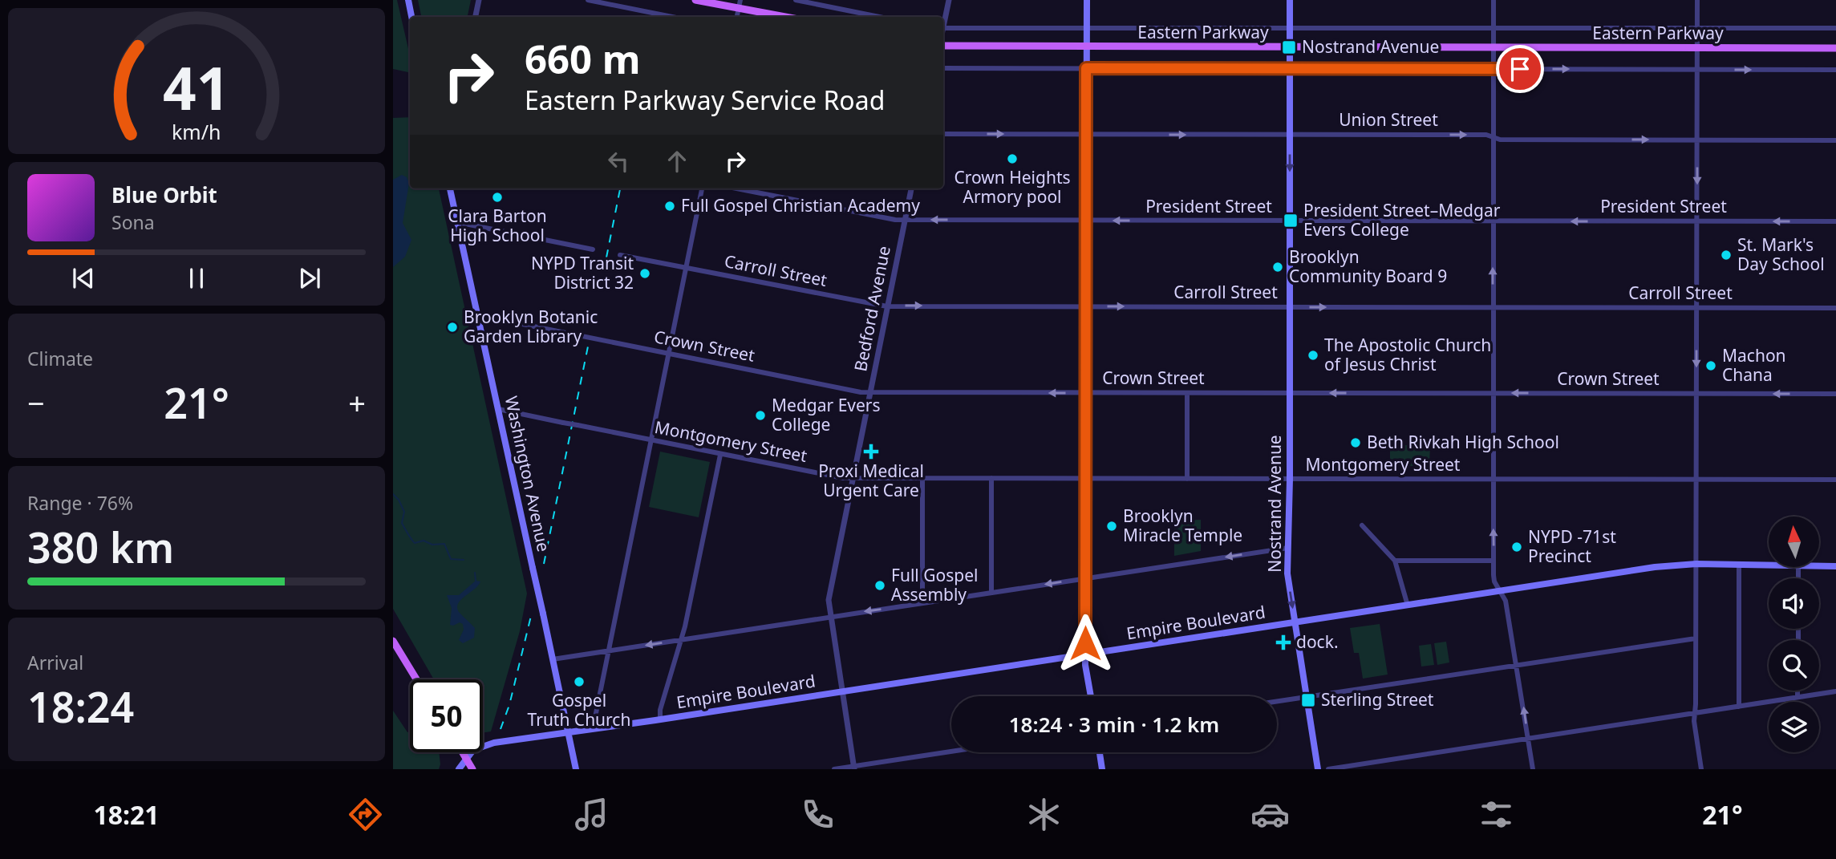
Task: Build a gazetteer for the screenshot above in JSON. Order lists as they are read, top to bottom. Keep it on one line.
{"streets":{"main road":["Eastern Parkway","Washington Avenue","Nostrand Avenue","Empire Boulevard"],"street":["Union Street","President Street","Carroll Street","Bedford Avenue","Crown Street","Montgomery Street"]},"crossings":[["Eastern Parkway","Nostrand Avenue"],["Union Street","Nostrand Avenue"],["President Street","Bedford Avenue"],["President Street","Nostrand Avenue"],["Carroll Street","Bedford Avenue"],["Carroll Street","Nostrand Avenue"],["Bedford Avenue","Crown Street"],["Bedford Avenue","Montgomery Street"],["Bedford Avenue","Empire Boulevard"],["Crown Street","Washington Avenue"],["Crown Street","Nostrand Avenue"],["Montgomery Street","Washington Avenue"],["Montgomery Street","Nostrand Avenue"],["Washington Avenue","Empire Boulevard"],["Nostrand Avenue","Empire Boulevard"]],"one_way":["Union Street","President Street","Carroll Street","Crown Street"],"places":{"transit":["Nostrand Avenue","President Street–Medgar Evers College","Sterling Street"],"other":["Crown Heights Armory pool","Clara Barton High School","Full Gospel Christian Academy","St. Mark's Day School","Brooklyn Community Board 9","NYPD Transit District 32","Brooklyn Botanic Garden Library","The Apostolic Church of Jesus Christ","Machon Chana","Medgar Evers College","Beth Rivkah High School","Brooklyn Miracle Temple","NYPD -71st Precinct","Full Gospel Assembly","Gospel Truth Church"],"health":["Proxi Medical Urgent Care","dock."]},"north":"top","page":{"turn":["660 m","Eastern Parkway Service Road"],"song":["Blue Orbit","Sona"],"tile":["Climate",["Range · 76%","380 km"],["Arrival","18:24"]],"heat":["−","21°","+"],"limit":"50","trip":"18:24 · 3 min · 1.2 km","tabs":["18:21","21°"],"gauge":["41","km/h"]}}
